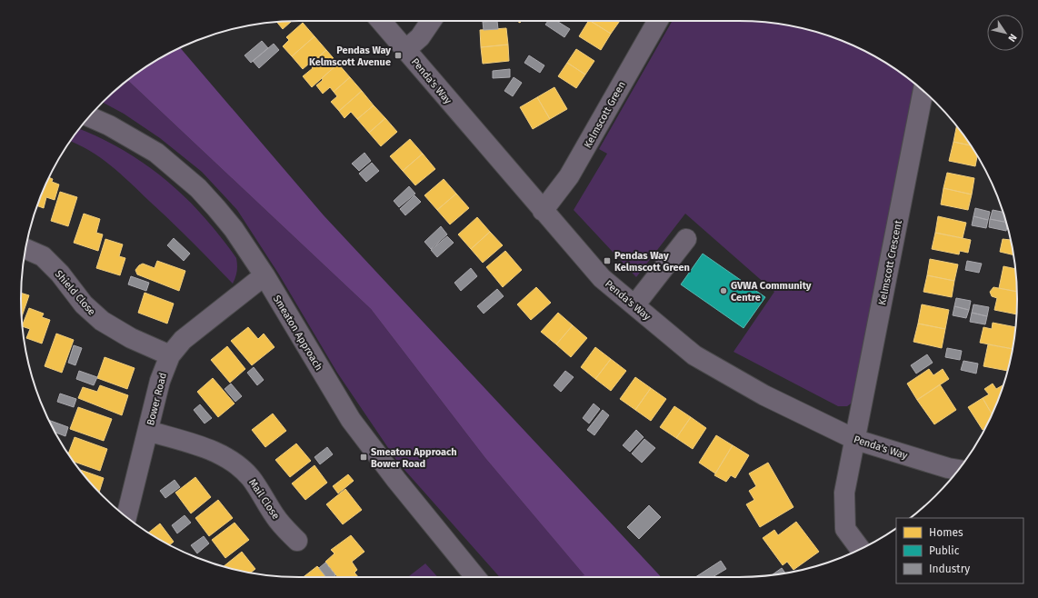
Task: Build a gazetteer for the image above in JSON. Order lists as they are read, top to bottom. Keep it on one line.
{"streets":{"street":["Penda's Way","Kelmscott Green","Kelmscott Crescent","Shield Close","Smeaton Approach","Bower Road","Mail Close"]},"crossings":[["Penda's Way","Kelmscott Green"],["Penda's Way","Kelmscott Crescent"],["Shield Close","Bower Road"],["Smeaton Approach","Bower Road"],["Bower Road","Mail Close"]],"places":{"transit":["Pendas Way Kelmscott Avenue","Pendas Way Kelmscott Green","Smeaton Approach Bower Road"],"other":["GVWA Community Centre"]},"legend":["Homes","Public","Industry"],"north":"bottom right"}
